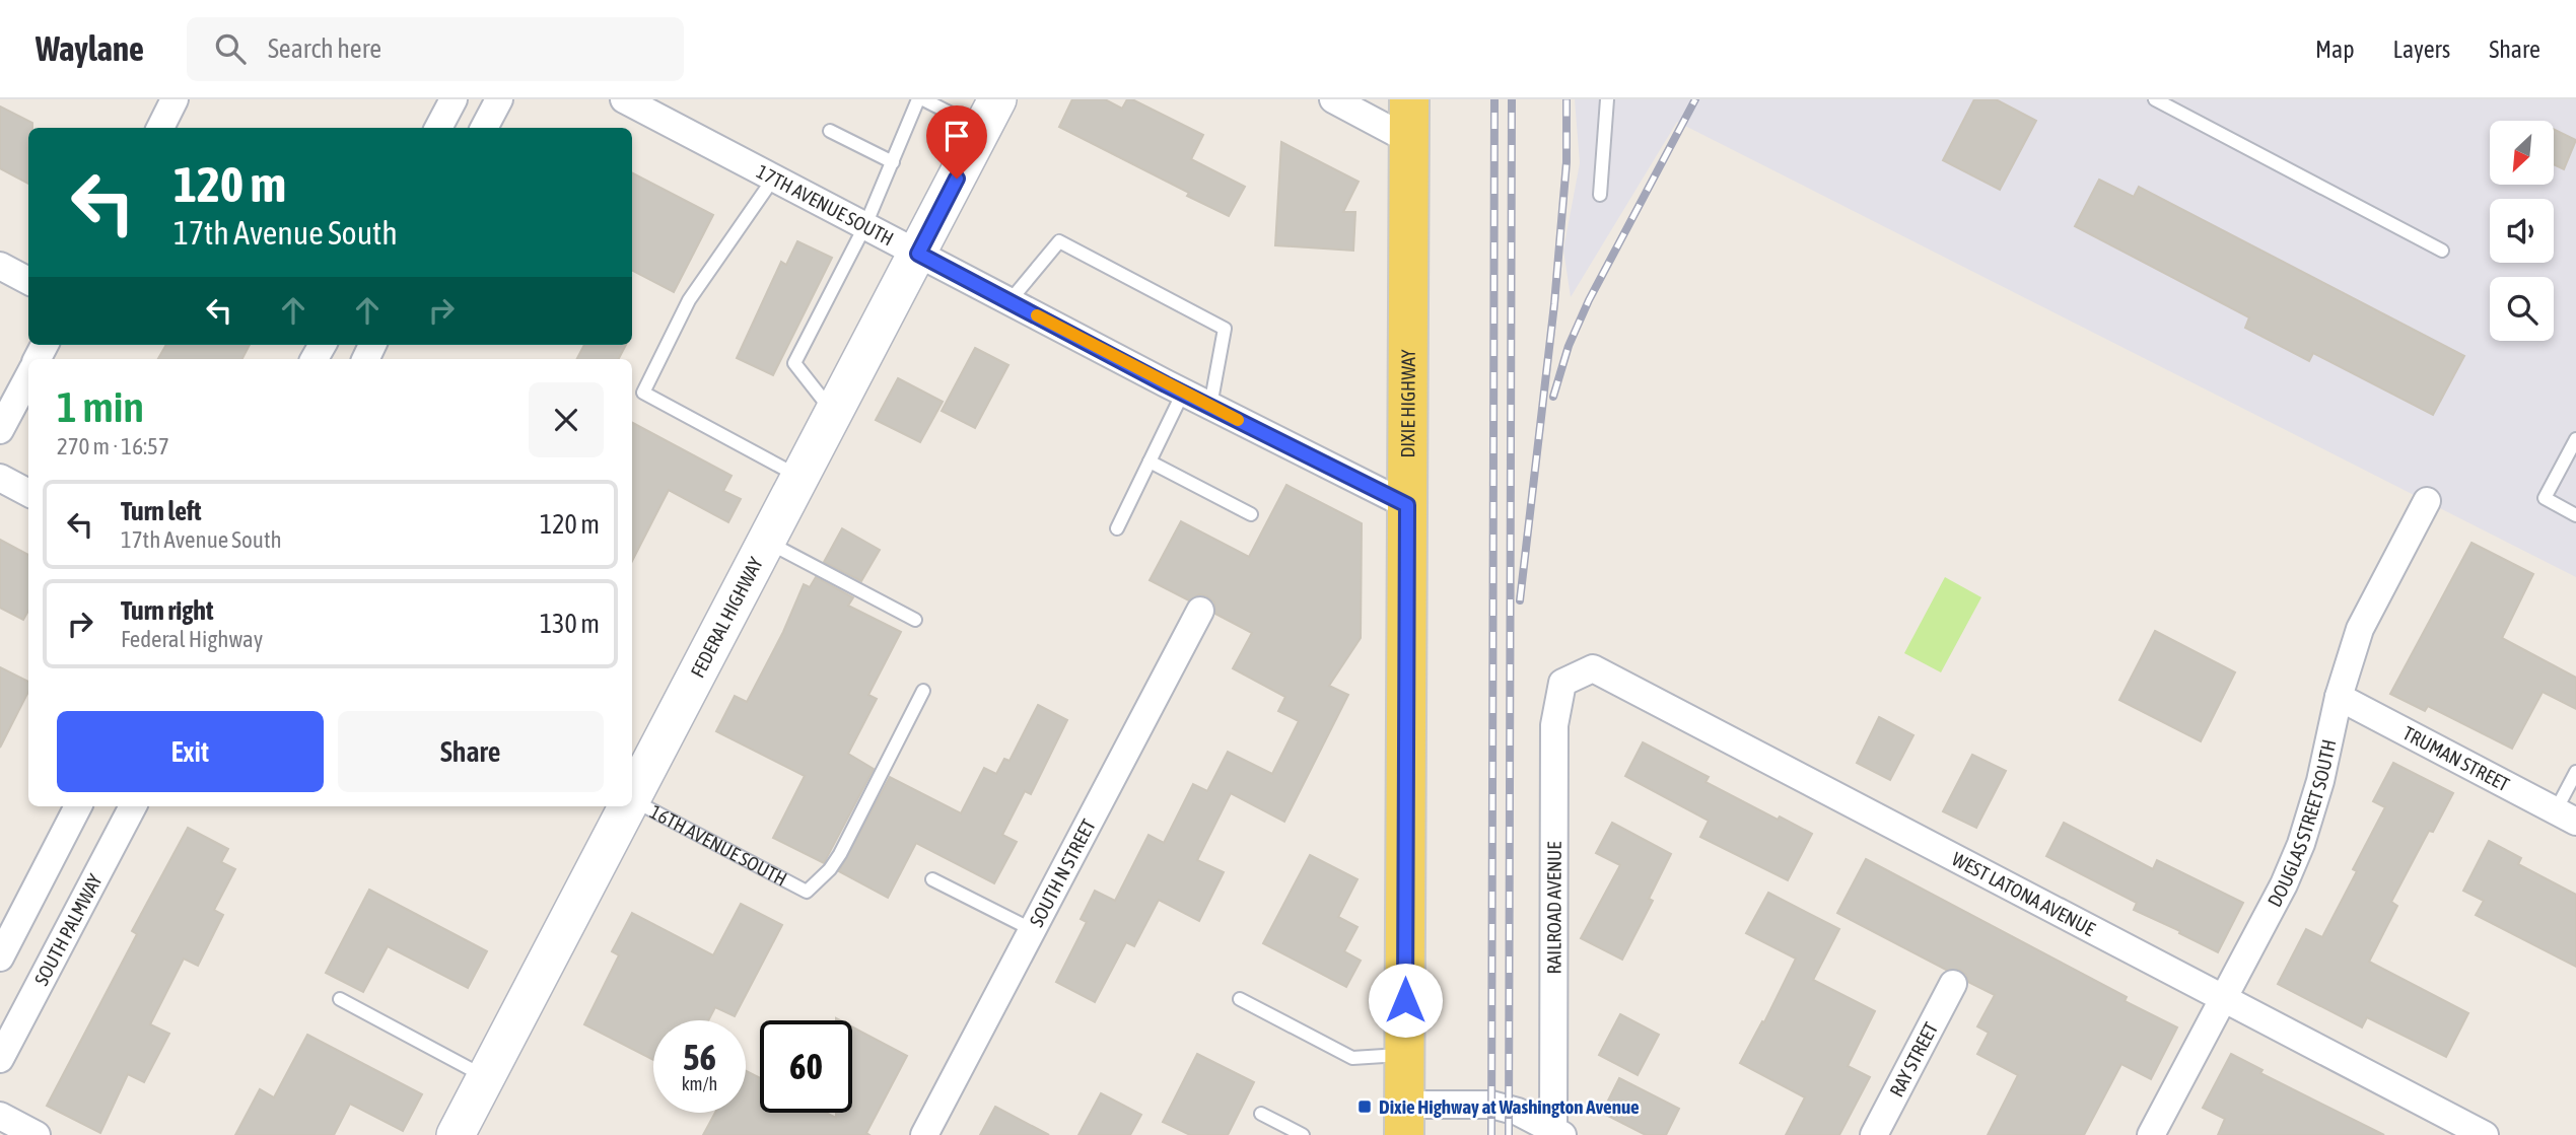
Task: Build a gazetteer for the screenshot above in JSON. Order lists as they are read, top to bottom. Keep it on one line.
{"streets":{"main road":["DIXIE HIGHWAY","FEDERAL HIGHWAY"],"street":["17TH AVENUE SOUTH","TRUMAN STREET","DOUGLAS STREET SOUTH","SOUTH N STREET","WEST LATONA AVENUE","RAILROAD AVENUE","SOUTH PALMWAY","RAY STREET"],"lane":["16TH AVENUE SOUTH"]},"crossings":[["17TH AVENUE SOUTH","DIXIE HIGHWAY"],["17TH AVENUE SOUTH","FEDERAL HIGHWAY"],["TRUMAN STREET","DOUGLAS STREET SOUTH"],["DOUGLAS STREET SOUTH","WEST LATONA AVENUE"],["WEST LATONA AVENUE","RAILROAD AVENUE"]],"places":{"transit":["Dixie Highway at Washington Avenue"]},"north":"bottom left","page":{"header":"Waylane","search":"Search here","nav":["Map","Layers","Share"],"turn":["120 m","17th Avenue South"],"heading":["1 min","270 m · 16:57"],"list":[{"name":"Turn left","note":"17th Avenue South","value":"120 m"},{"name":"Turn right","note":"Federal Highway","value":"130 m"}],"buttons":["Exit","Share"],"speed":"56 km/h","limit":"60"}}
